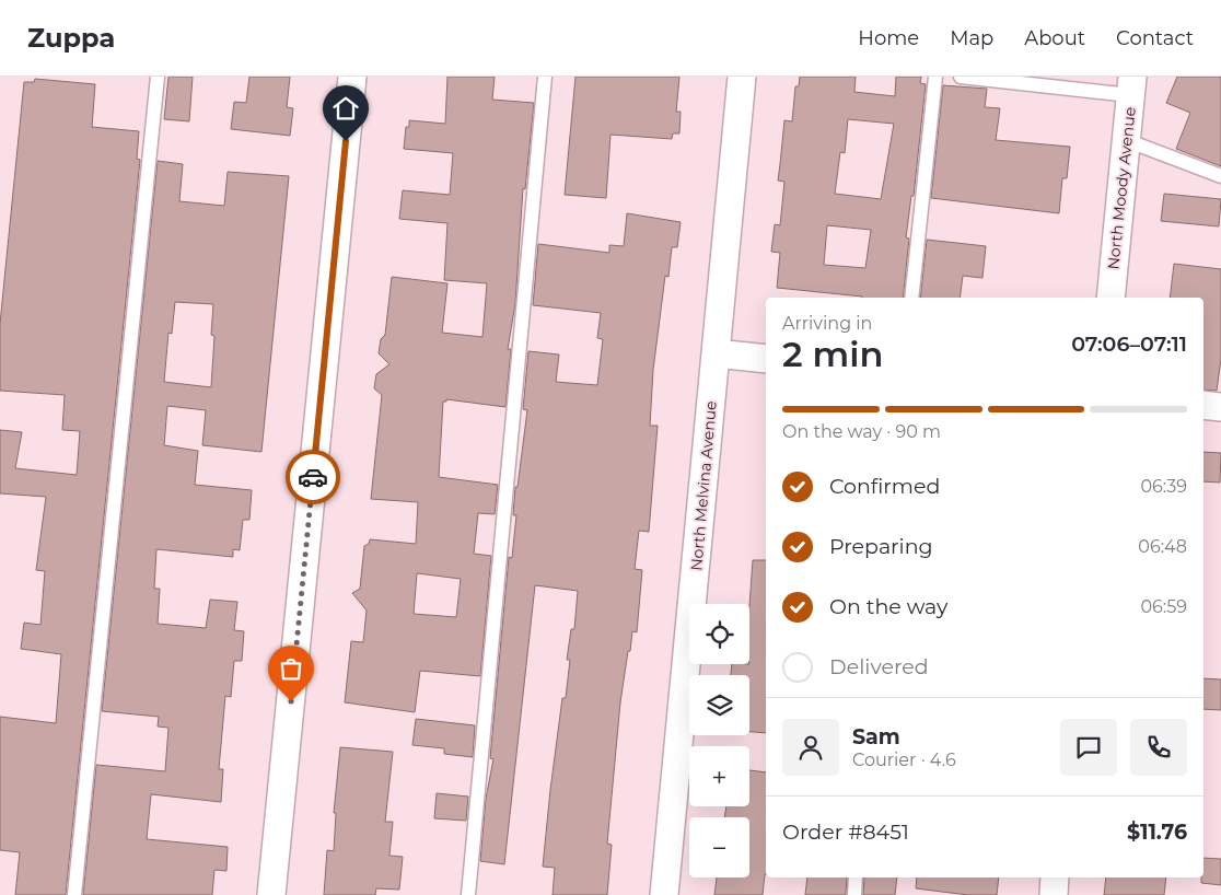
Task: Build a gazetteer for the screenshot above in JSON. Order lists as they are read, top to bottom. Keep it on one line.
{"streets":{"street":["North Moody Avenue","North Melvina Avenue"]},"page":{"header":"Zuppa","nav":["Home","Map","About","Contact"],"heading":["2 min","Arriving in","07:06–07:11"],"panel":["Sam","Courier · 4.6","Order #8451","$11.76"],"bar":"On the way · 90 m","list":[["Confirmed","06:39"],["Preparing","06:48"],["On the way","06:59"],"Delivered"],"map_buttons":["+","−"]}}
